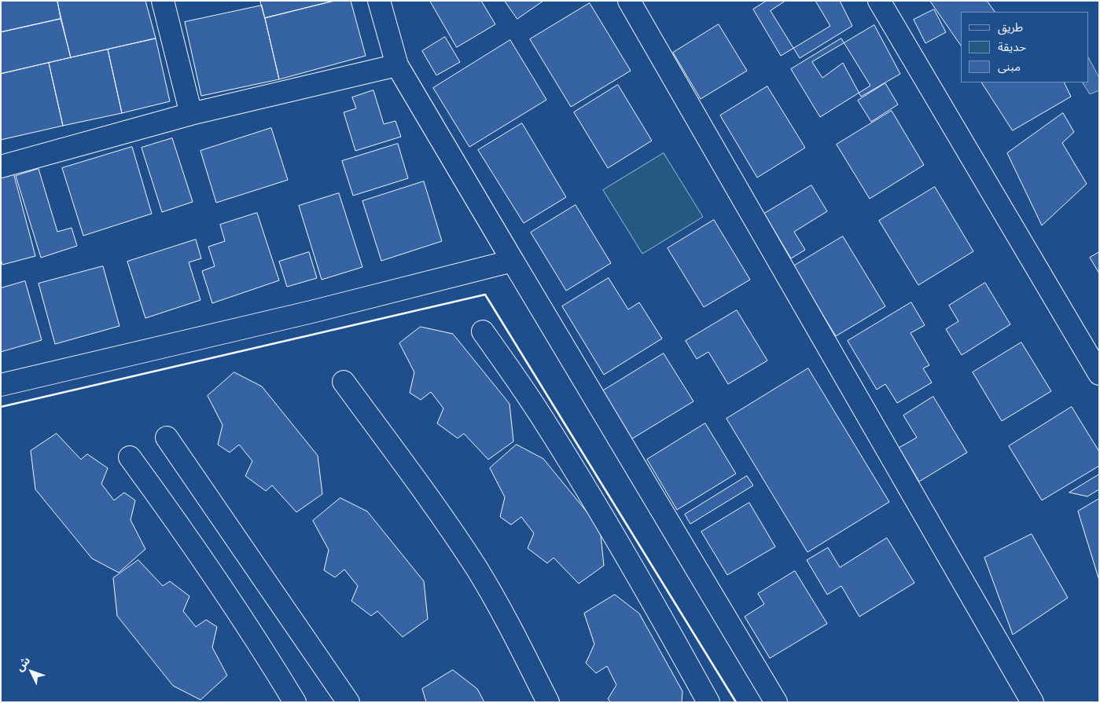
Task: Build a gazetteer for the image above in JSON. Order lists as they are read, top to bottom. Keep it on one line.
{"legend":["طريق","حديقة","مبنى"],"north":"top left"}
